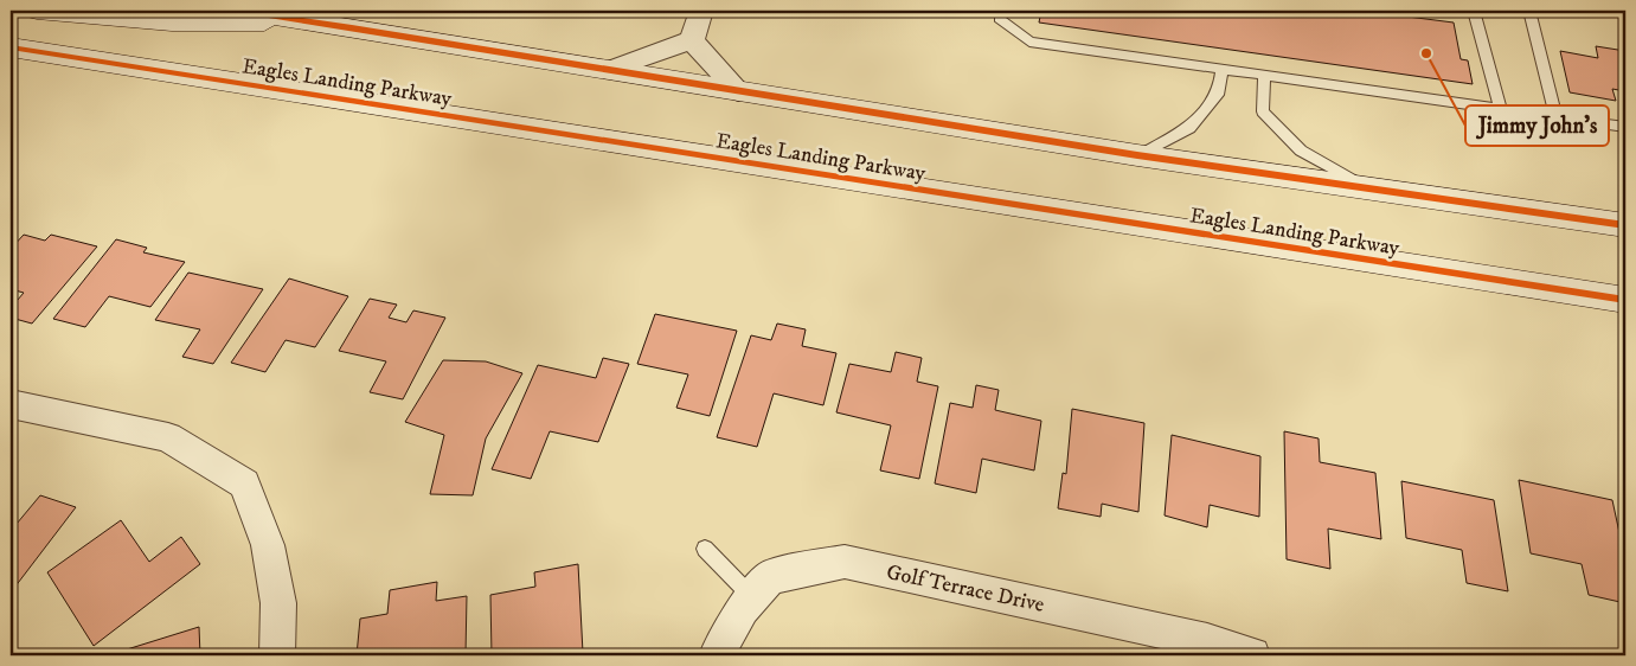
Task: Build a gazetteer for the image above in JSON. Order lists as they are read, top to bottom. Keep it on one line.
{"streets":{"main road":["Eagles Landing Parkway"],"street":["Golf Terrace Drive"]},"places":["Jimmy John's"]}
